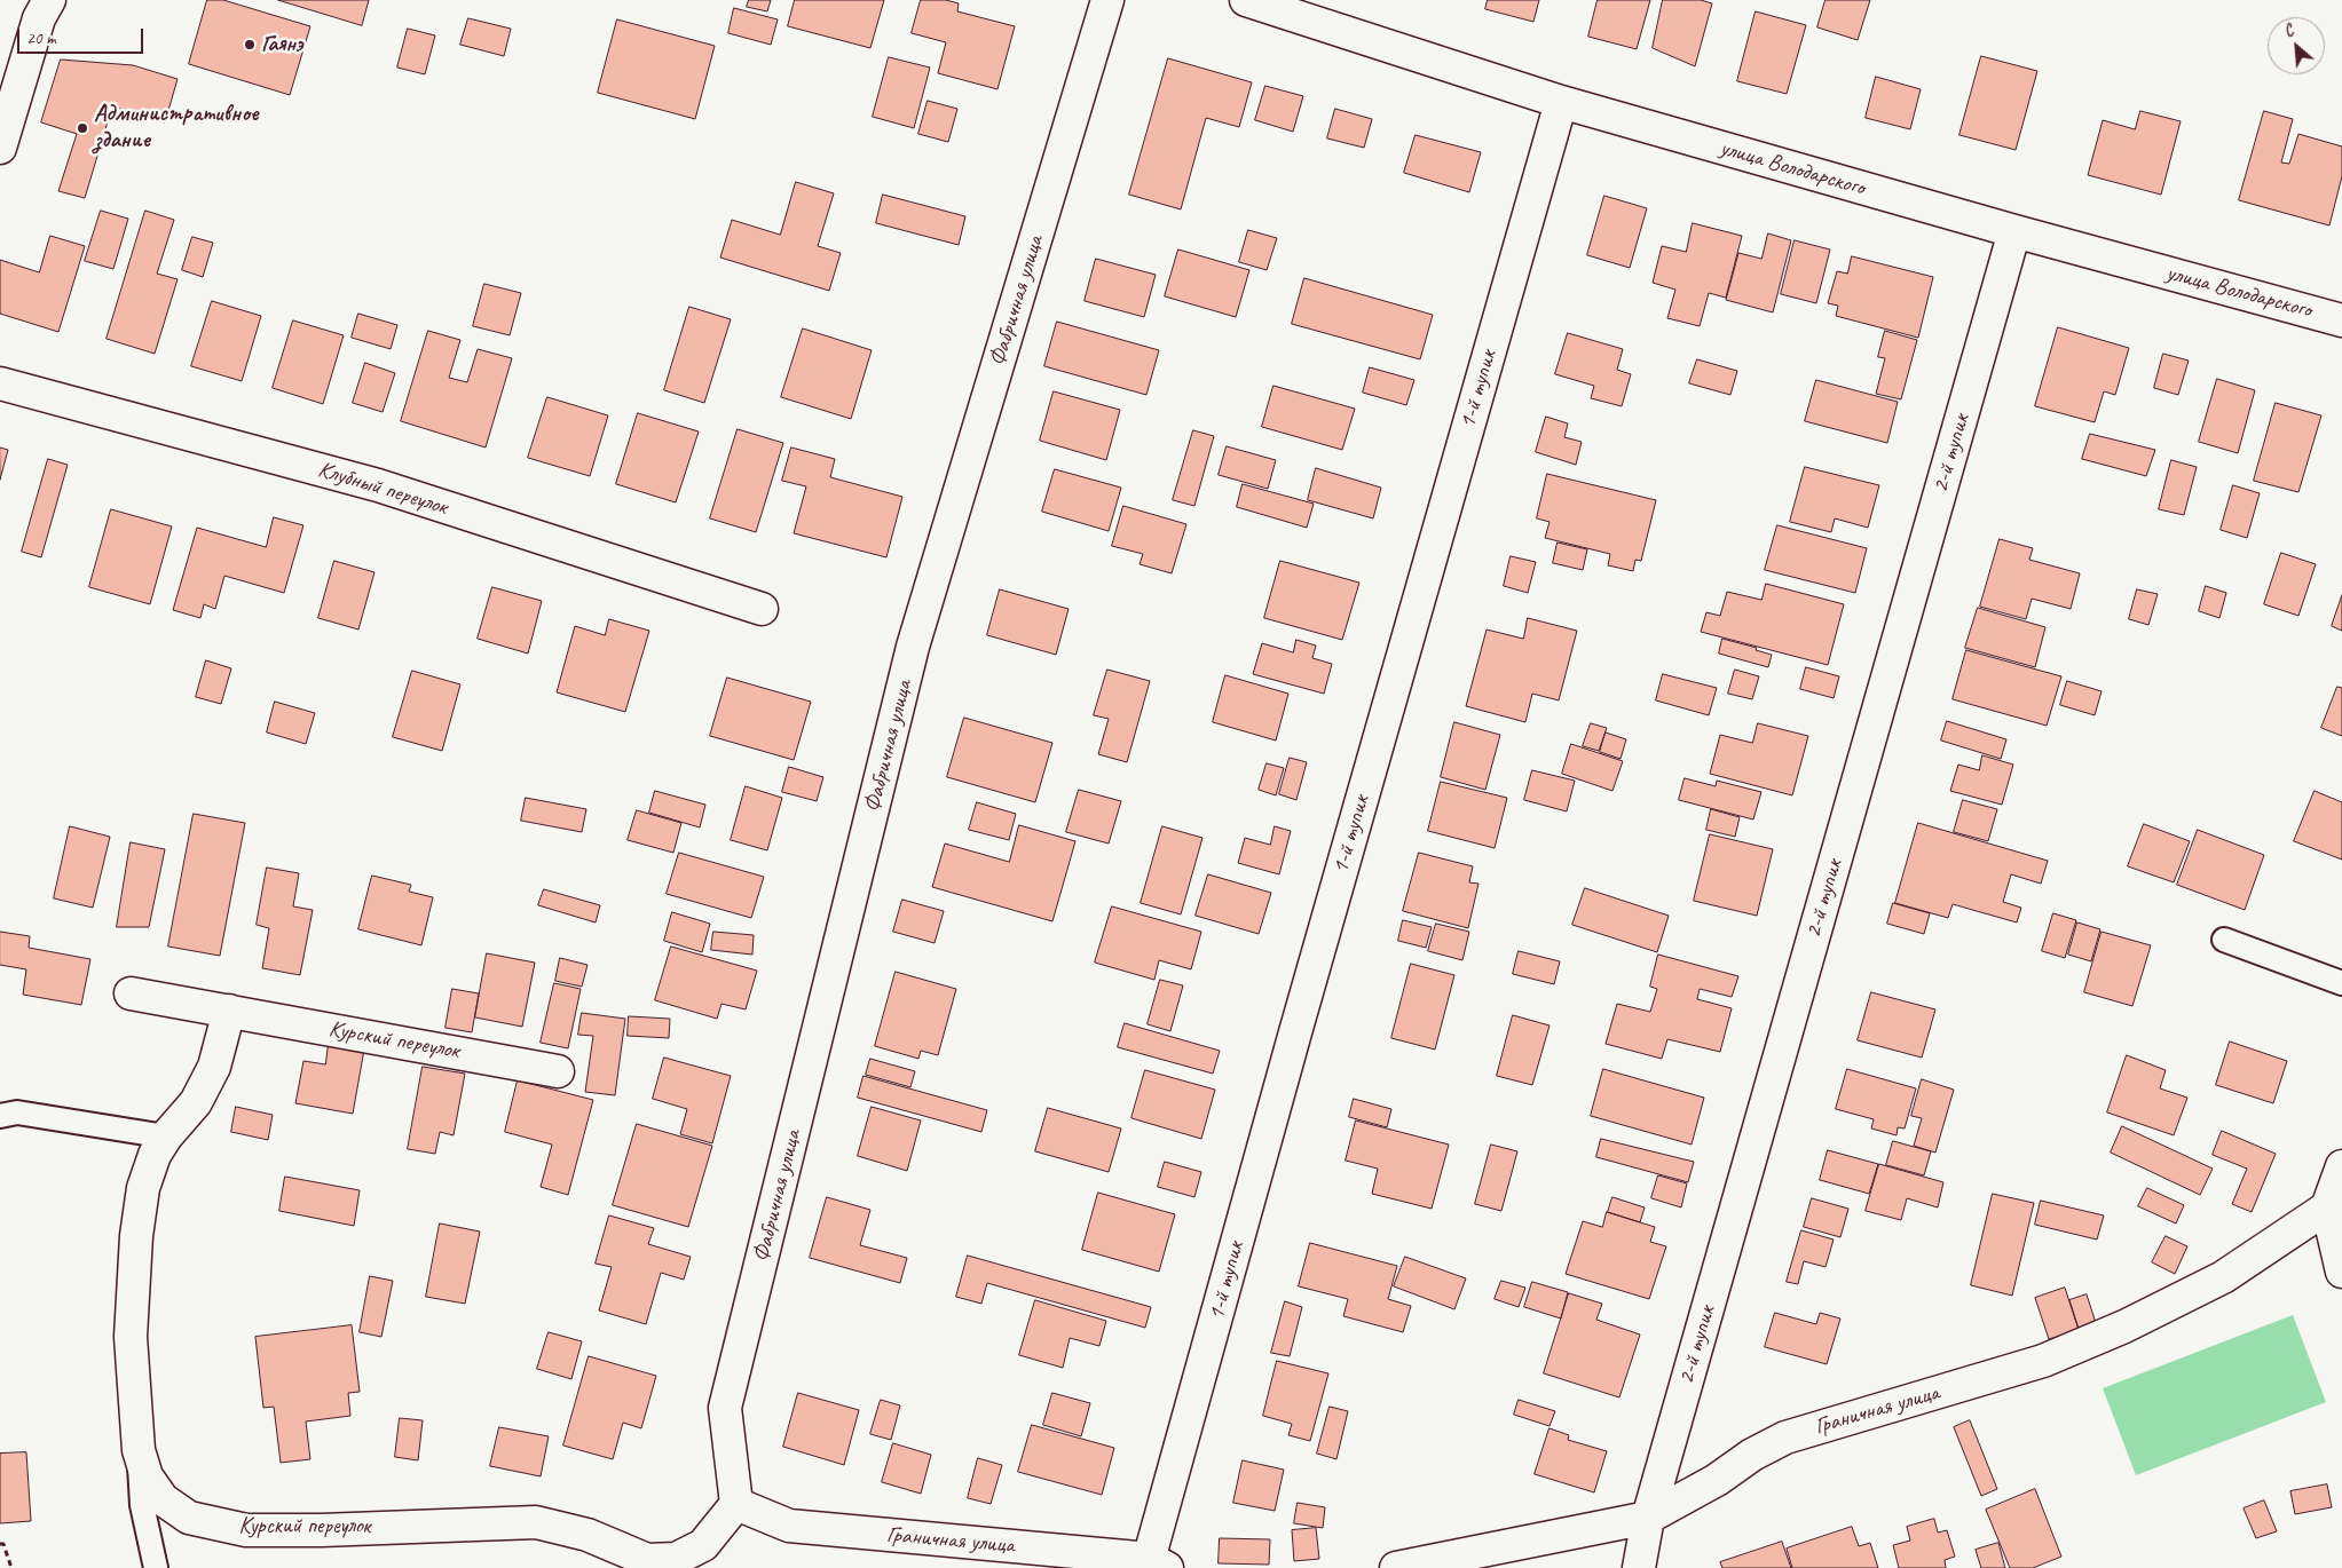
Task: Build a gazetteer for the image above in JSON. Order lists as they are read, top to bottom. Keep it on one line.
{"streets":{"street":["улица Володарского","Фабричная улица","1-й тупик","2-й тупик","Клубный переулок","Курский переулок","Граничная улица"]},"crossings":[["улица Володарского","1-й тупик"],["улица Володарского","2-й тупик"],["Фабричная улица","Курский переулок"],["Фабричная улица","Граничная улица"],["1-й тупик","Граничная улица"],["2-й тупик","Граничная улица"],["Курский переулок","Граничная улица"]],"places":["Гаянэ","Административное здание"],"scale_bar":"20 m","north":"top left"}
